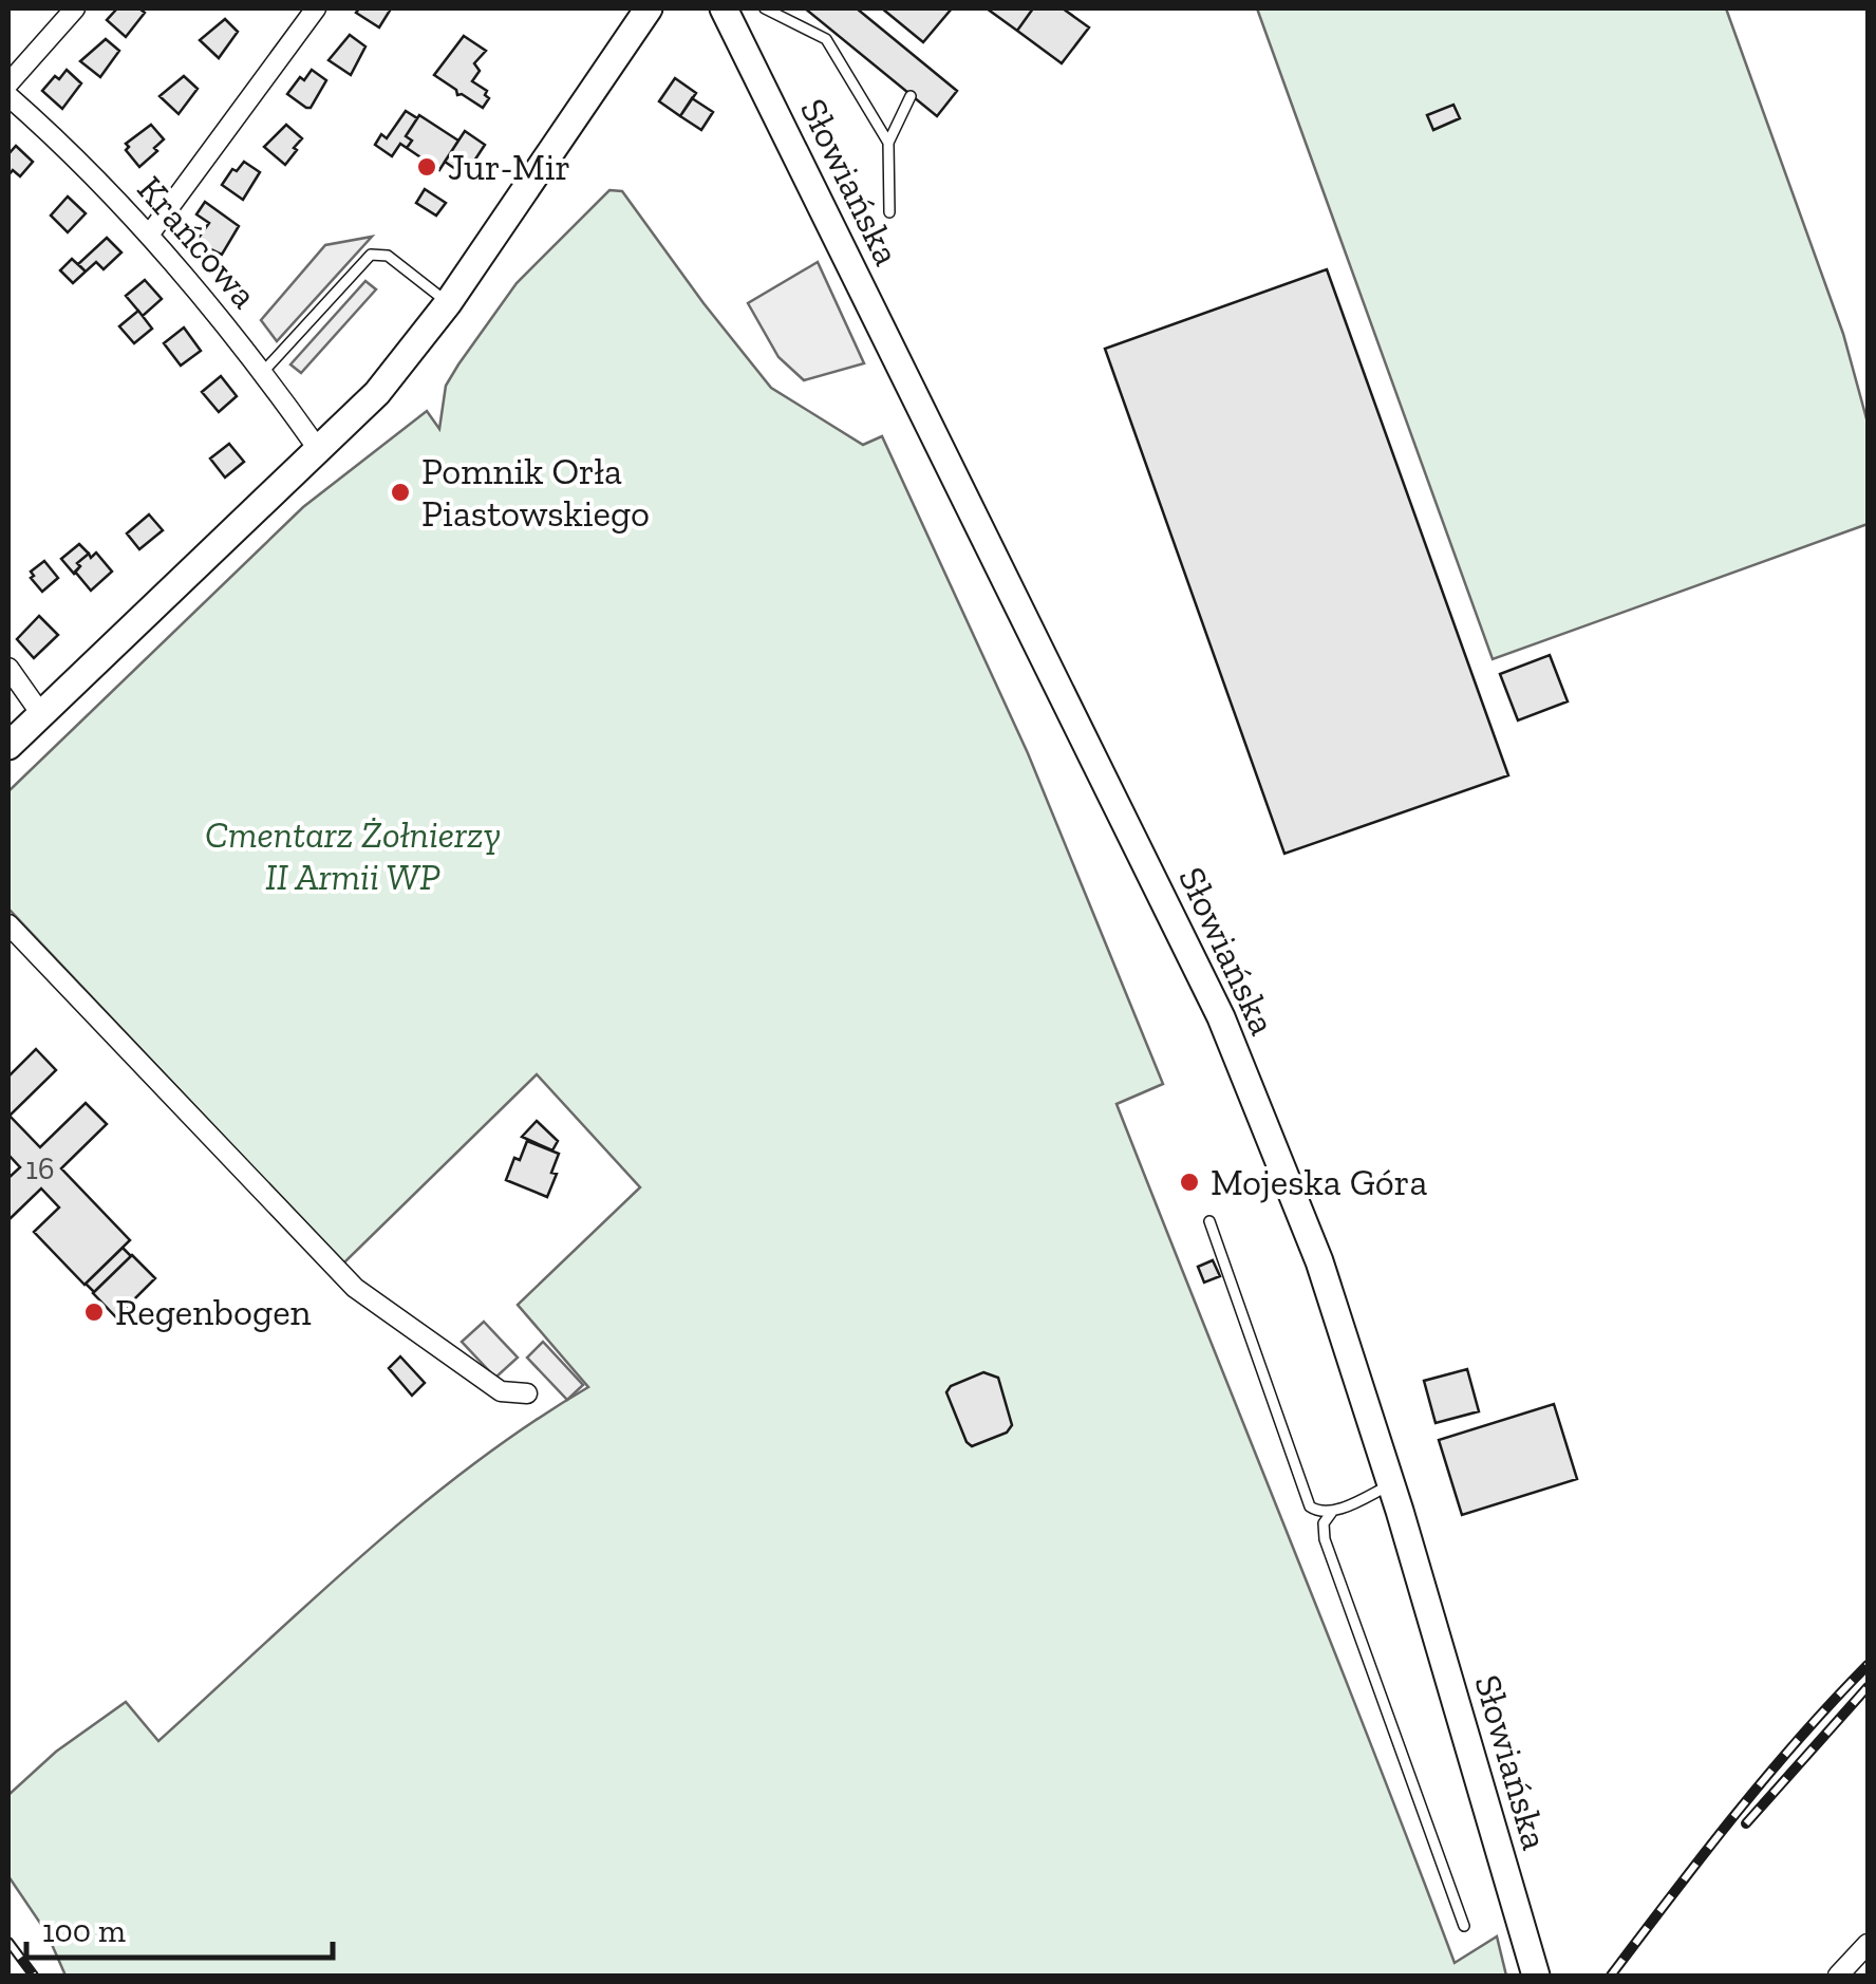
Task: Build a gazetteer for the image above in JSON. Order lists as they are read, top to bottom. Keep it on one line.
{"streets":{"street":["Słowiańska","Krańcowa"]},"parks":["Cmentarz Żołnierzy II Armii WP"],"places":["Jur-Mir","Pomnik Orła Piastowskiego","Mojeska Góra","Regenbogen"],"house_numbers":["16"],"scale_bar":"100 m"}
